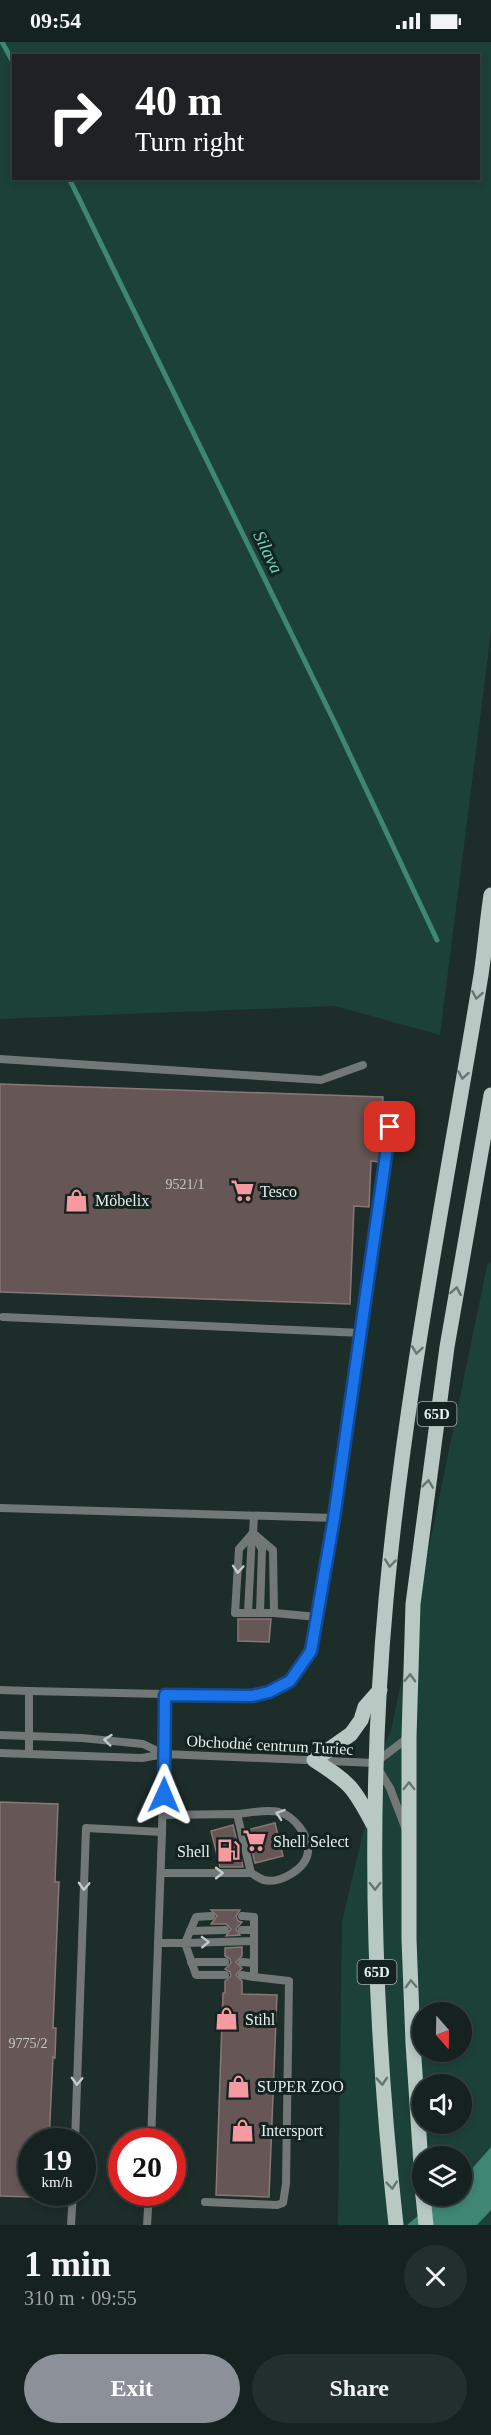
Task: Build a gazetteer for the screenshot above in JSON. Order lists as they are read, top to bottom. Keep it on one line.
{"streets":{"main road":["65D"],"lane":["Obchodné centrum Turiec"]},"crossings":[["65D","Obchodné centrum Turiec"]],"water":["Silava"],"places":{"supermarket":["Tesco","Shell Select"],"shop":["Möbelix","Stihl","SUPER ZOO","Intersport"],"fuel station":["Shell"]},"house_numbers":["9521/1","9775/2"],"north":"bottom","page":{"status":"09:54","turn":["40 m","Turn right"],"speed":"19 km/h","limit":"20","heading":["1 min","310 m · 09:55"],"buttons":["Exit","Share"]}}
